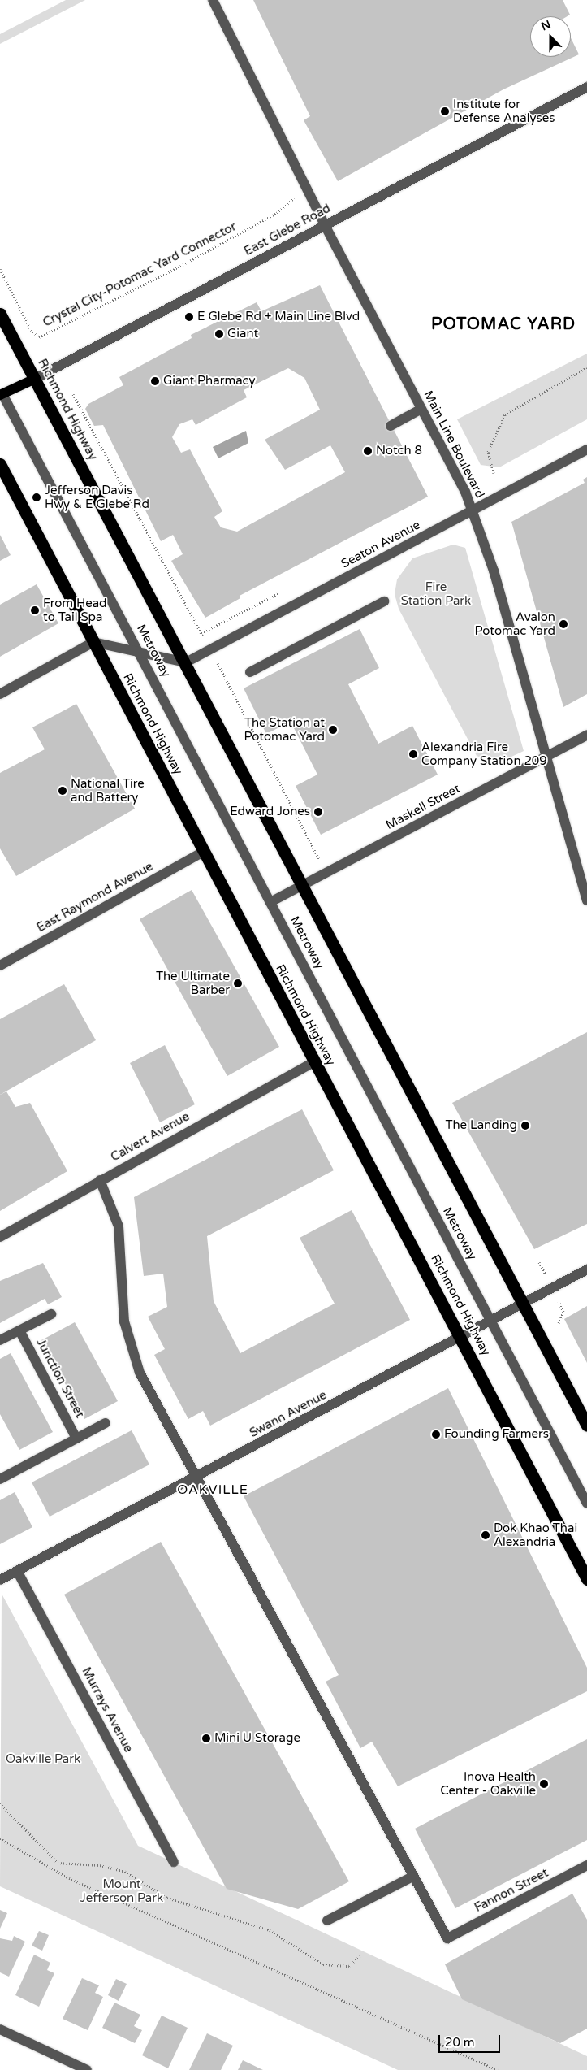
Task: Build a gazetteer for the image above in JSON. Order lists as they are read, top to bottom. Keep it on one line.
{"streets":{"highway":["Richmond Highway"],"main road":["East Glebe Road"],"street":["Main Line Boulevard","Seaton Avenue","Metroway","Maskell Street","East Raymond Avenue","Calvert Avenue","Junction Street","Swann Avenue","Murrays Avenue","Fannon Street"],"path":["Crystal City-Potomac Yard Connector"]},"crossings":[["East Glebe Road","Richmond Highway"],["East Glebe Road","Main Line Boulevard"],["East Glebe Road","Metroway"],["Richmond Highway","Seaton Avenue"],["Richmond Highway","Maskell Street"],["Richmond Highway","East Raymond Avenue"],["Richmond Highway","Calvert Avenue"],["Richmond Highway","Swann Avenue"],["Main Line Boulevard","Seaton Avenue"],["Main Line Boulevard","Maskell Street"],["Metroway","Maskell Street"],["Metroway","Swann Avenue"],["Swann Avenue","Murrays Avenue"]],"districts":["POTOMAC YARD","OAKVILLE"],"parks":["Fire Station Park","Oakville Park","Mount Jefferson Park"],"places":["Institute for Defense Analyses","E Glebe Rd + Main Line Blvd","Giant","Giant Pharmacy","Notch 8","Jefferson Davis Hwy & E Glebe Rd","From Head to Tail Spa","Avalon Potomac Yard","The Station at Potomac Yard","Alexandria Fire Company Station 209","National Tire and Battery","Edward Jones","The Ultimate Barber","The Landing","Founding Farmers","Dok Khao Thai Alexandria","Mini U Storage","Inova Health Center - Oakville"],"scale_bar":"20 m","north":"top"}
